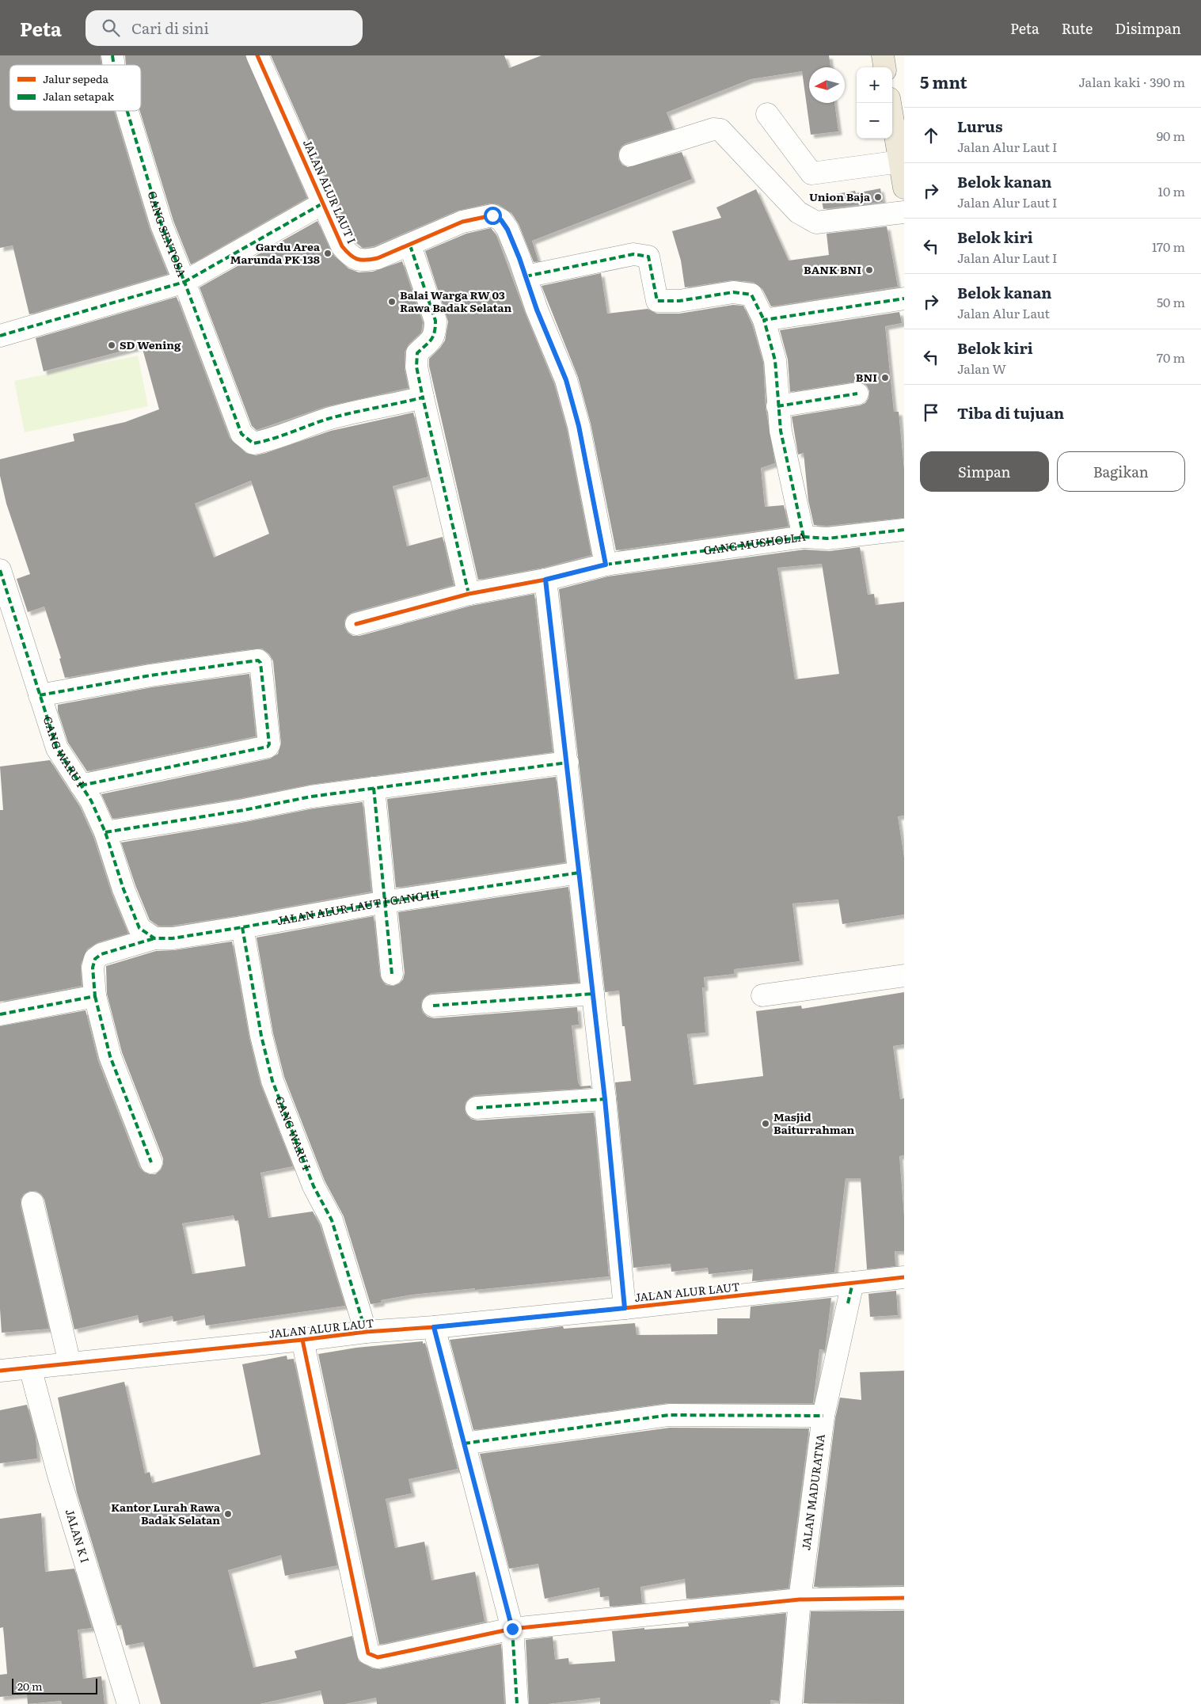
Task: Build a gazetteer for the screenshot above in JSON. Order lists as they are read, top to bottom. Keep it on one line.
{"streets":{"street":["JALAN ALUR LAUT I","GANG SENTOSA","GANG MUSHOLLA","GANG WARU I","JALAN ALUR LAUT I GANG III","JALAN ALUR LAUT","JALAN MADURATNA","JALAN K I"]},"crossings":[["JALAN ALUR LAUT I","GANG SENTOSA"],["JALAN ALUR LAUT I","GANG MUSHOLLA"],["GANG WARU I","JALAN ALUR LAUT I GANG III"],["GANG WARU I","JALAN ALUR LAUT"],["JALAN ALUR LAUT","JALAN MADURATNA"],["JALAN ALUR LAUT","JALAN K I"]],"places":["Union Baja","Gardu Area Marunda PK 138","BANK BNI","Balai Warga RW 03 Rawa Badak Selatan","SD Wening","BNI","Masjid Baiturrahman","Kantor Lurah Rawa Badak Selatan"],"legend":["Jalur sepeda","Jalan setapak"],"scale_bar":"20 m","north":"left","page":{"header":"Peta","search":"Cari di sini","nav":["Peta","Rute","Disimpan"],"heading":["5 mnt","Jalan kaki · 390 m"],"map_buttons":["+","−"],"list":[["Lurus","Jalan Alur Laut I","90 m"],["Belok kanan","Jalan Alur Laut I","10 m"],["Belok kiri","Jalan Alur Laut I","170 m"],["Belok kanan","Jalan Alur Laut","50 m"],["Belok kiri","Jalan W","70 m"],"Tiba di tujuan"],"buttons":["Simpan","Bagikan"],"scale":"20 m"}}
